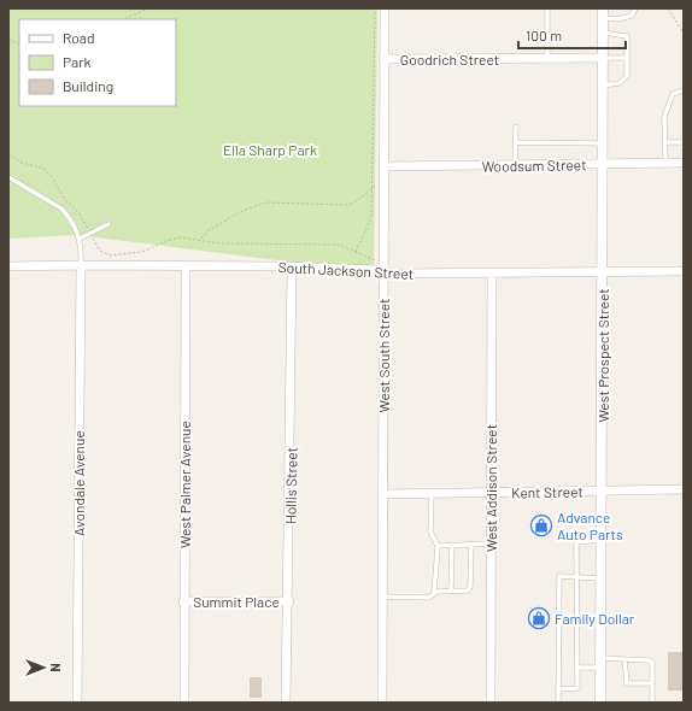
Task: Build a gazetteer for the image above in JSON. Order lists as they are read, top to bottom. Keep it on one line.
{"streets":{"street":["Goodrich Street","Woodsum Street","South Jackson Street","West South Street","West Prospect Street","Avondale Avenue","West Palmer Avenue","Hollis Street","West Addison Street","Kent Street","Summit Place"]},"crossings":[["Goodrich Street","West South Street"],["Goodrich Street","West Prospect Street"],["Woodsum Street","West South Street"],["Woodsum Street","West Prospect Street"],["South Jackson Street","West South Street"],["South Jackson Street","West Prospect Street"],["South Jackson Street","Avondale Avenue"],["South Jackson Street","West Palmer Avenue"],["South Jackson Street","Hollis Street"],["South Jackson Street","West Addison Street"],["West South Street","Kent Street"],["West Prospect Street","Kent Street"],["West Palmer Avenue","Summit Place"],["Hollis Street","Summit Place"],["West Addison Street","Kent Street"]],"parks":["Ella Sharp Park"],"places":{"shop":["Advance Auto Parts","Family Dollar"]},"legend":["Road","Park","Building"],"scale_bar":"100 m","north":"right"}
